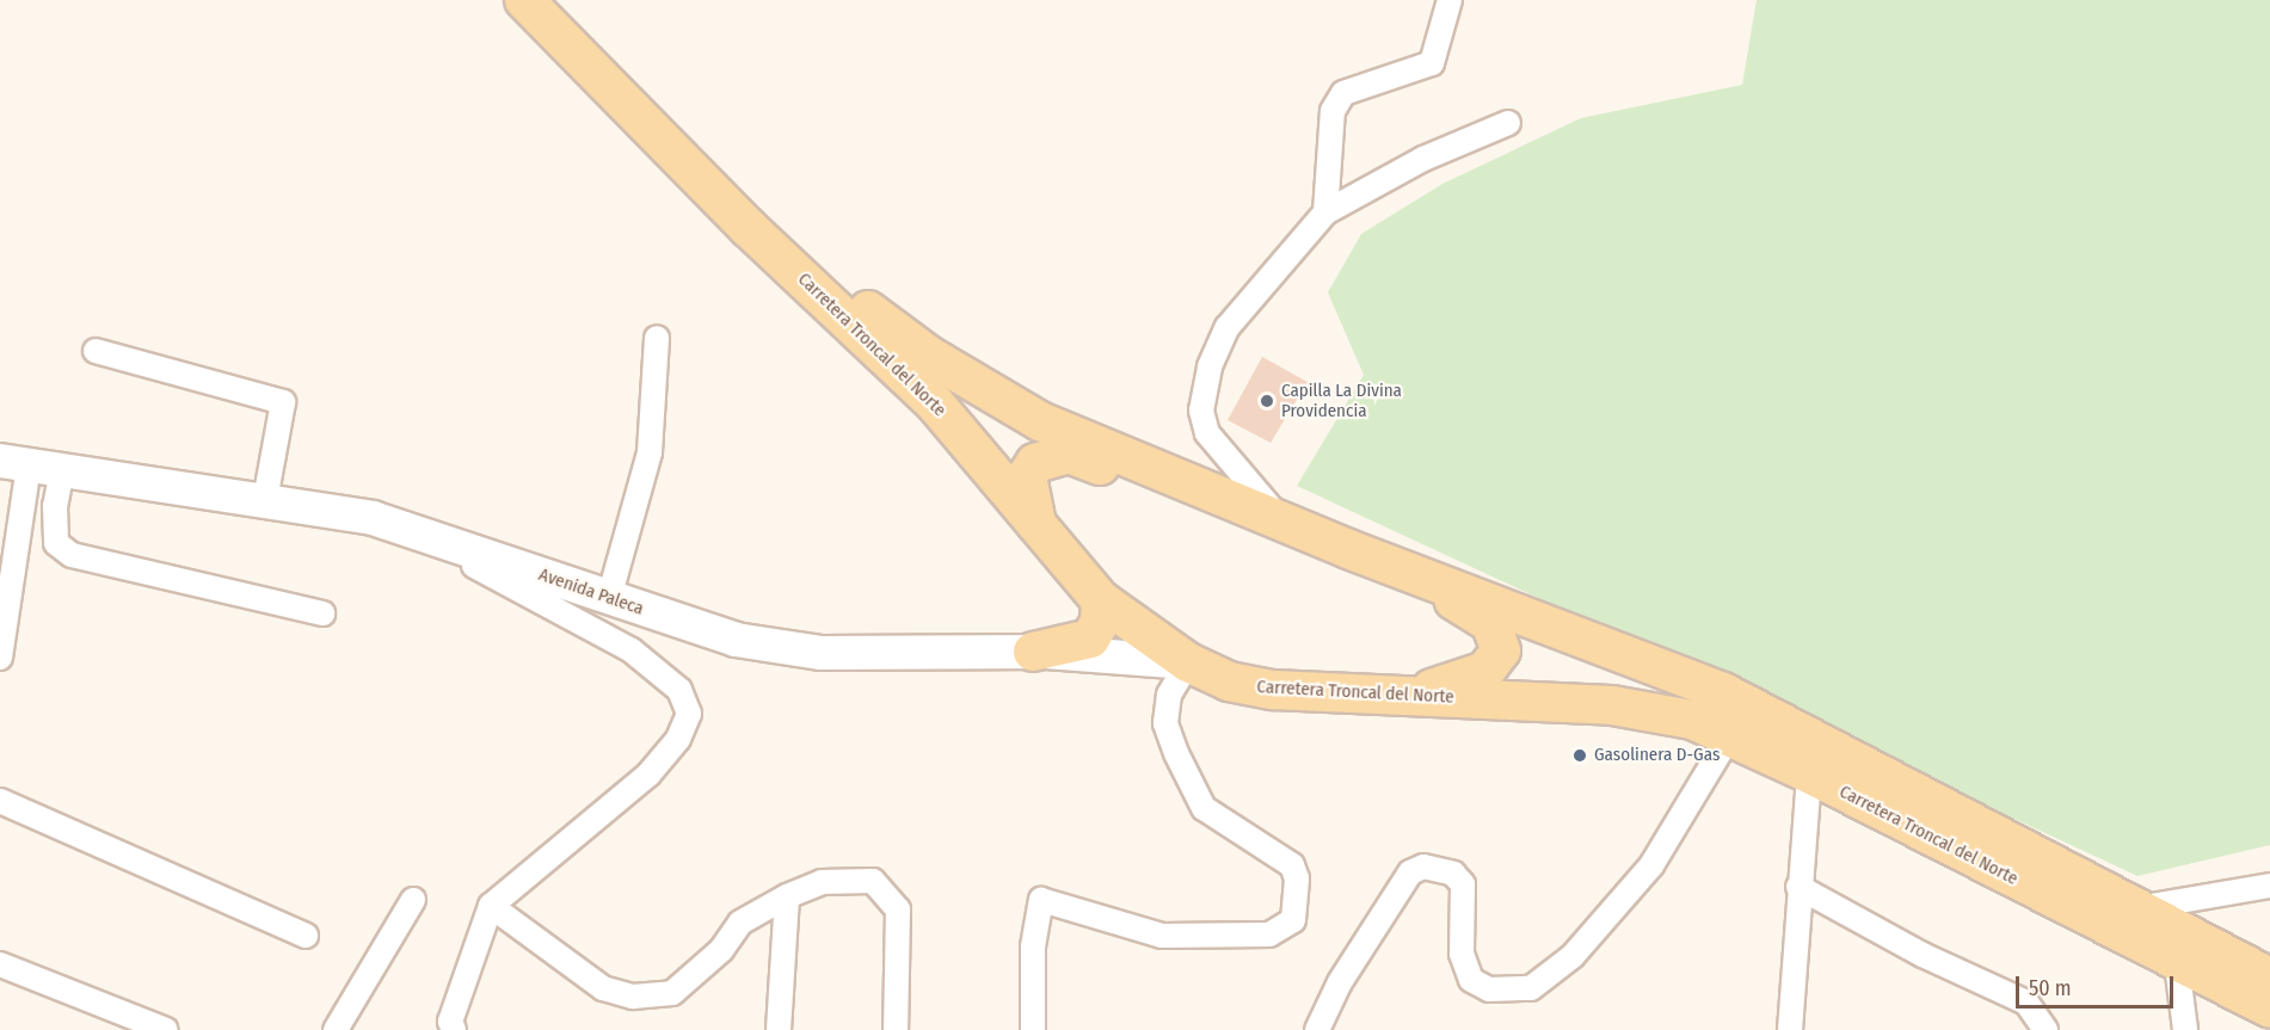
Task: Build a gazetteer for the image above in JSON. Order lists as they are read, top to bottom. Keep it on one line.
{"streets":{"main road":["Carretera Troncal del Norte","Avenida Paleca"]},"crossings":[["Carretera Troncal del Norte","Avenida Paleca"]],"places":["Capilla La Divina Providencia","Gasolinera D-Gas"],"scale_bar":"50 m"}
